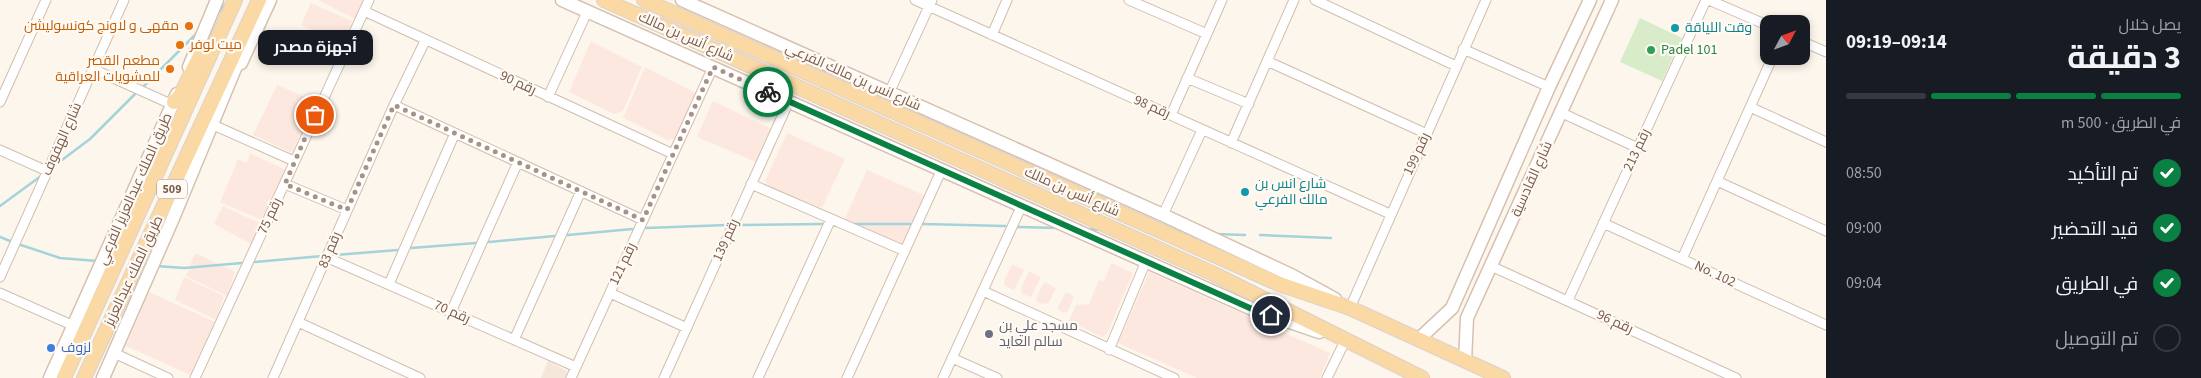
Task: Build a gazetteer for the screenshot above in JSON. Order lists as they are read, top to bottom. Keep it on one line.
{"streets":{"main road":["شارع أنس بن مالك","509","طريق الملك عبدالعزيز"],"street":["شارع انس بن مالك الفرعي","رقم 90","رقم 98","شارع الهفوف","رقم 213","رقم 199","شارع القادسية","طريق الملك عبدالعزيز الفرعي","رقم 75","رقم 139","رقم 83","رقم 121","No. 102","رقم 70","رقم 96"]},"crossings":[["شارع أنس بن مالك","شارع انس بن مالك الفرعي"],["شارع أنس بن مالك","رقم 199"],["شارع أنس بن مالك","شارع القادسية"],["شارع انس بن مالك الفرعي","رقم 199"],["رقم 90","رقم 75"],["رقم 90","رقم 83"],["رقم 90","رقم 121"],["رقم 98","رقم 199"],["رقم 213","No. 102"],["رقم 213","رقم 96"],["شارع القادسية","رقم 96"],["رقم 83","رقم 70"],["رقم 121","رقم 70"]],"places":["مقهى و لاونج كونسوليشن","وقت اللياقة","ميت لوفر","Padel 101","مطعم القصر للمشويات العراقية","أجهزة مصدر","شارع انس بن مالك الفرعي","مسجد علي بن سالم العايد","لزوف"],"north":"top right","page":{"heading":["3 دقيقة","يصل خلال","09:14–09:19"],"bubble":"أجهزة مصدر","bar":"في الطريق · 500 m","list":[["تم التأكيد","08:50"],["قيد التحضير","09:00"],["في الطريق","09:04"],"تم التوصيل"]}}
